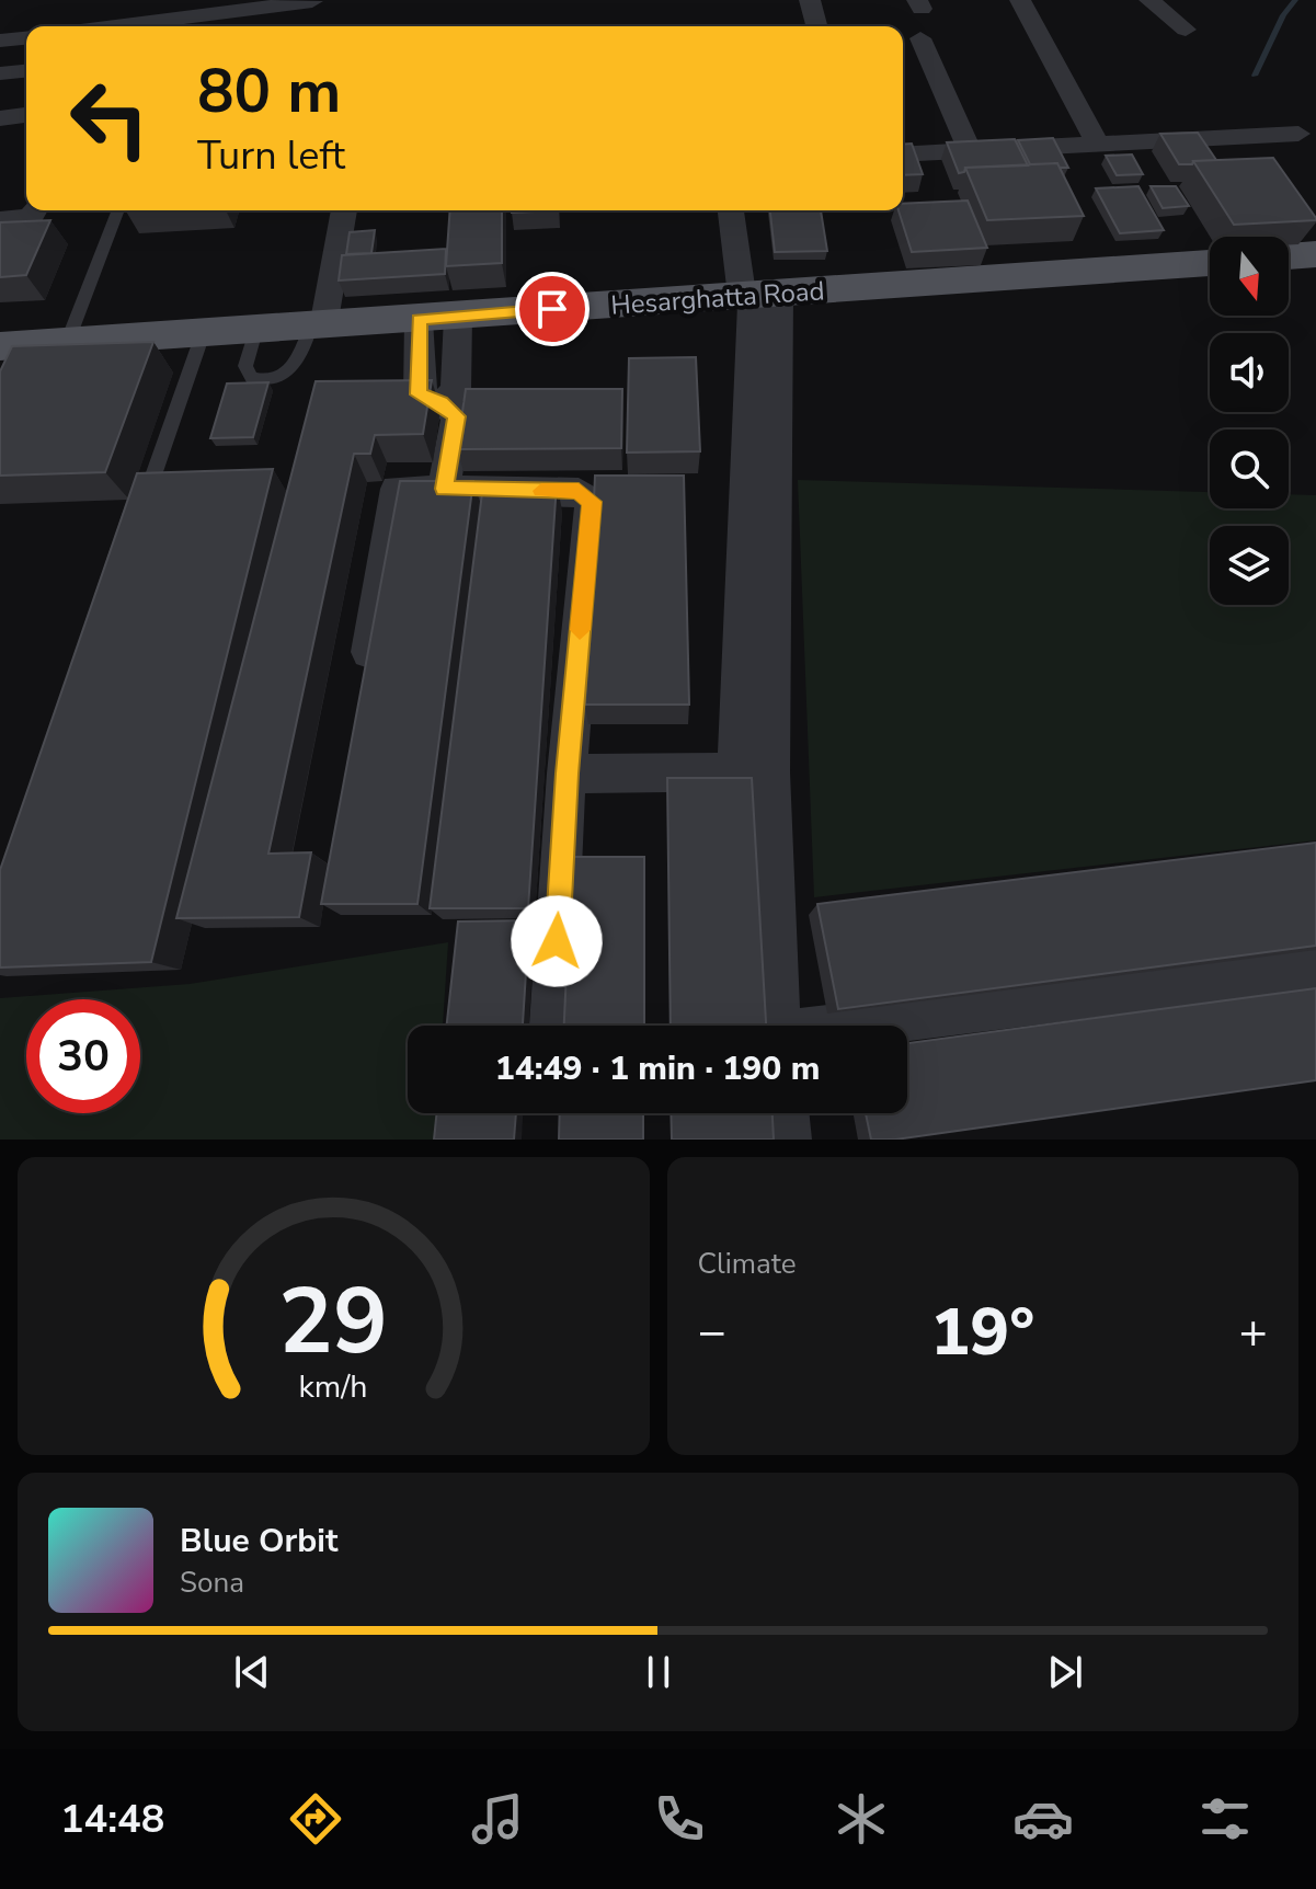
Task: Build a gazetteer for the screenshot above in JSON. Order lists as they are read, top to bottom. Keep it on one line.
{"streets":{"main road":["Hesarghatta Road"]},"north":"bottom","page":{"turn":["80 m","Turn left"],"limit":"30","trip":"14:49 · 1 min · 190 m","tile":"Climate","heat":["−","19°","+"],"song":["Blue Orbit","Sona"],"tabs":"14:48","gauge":["29","km/h"]}}
